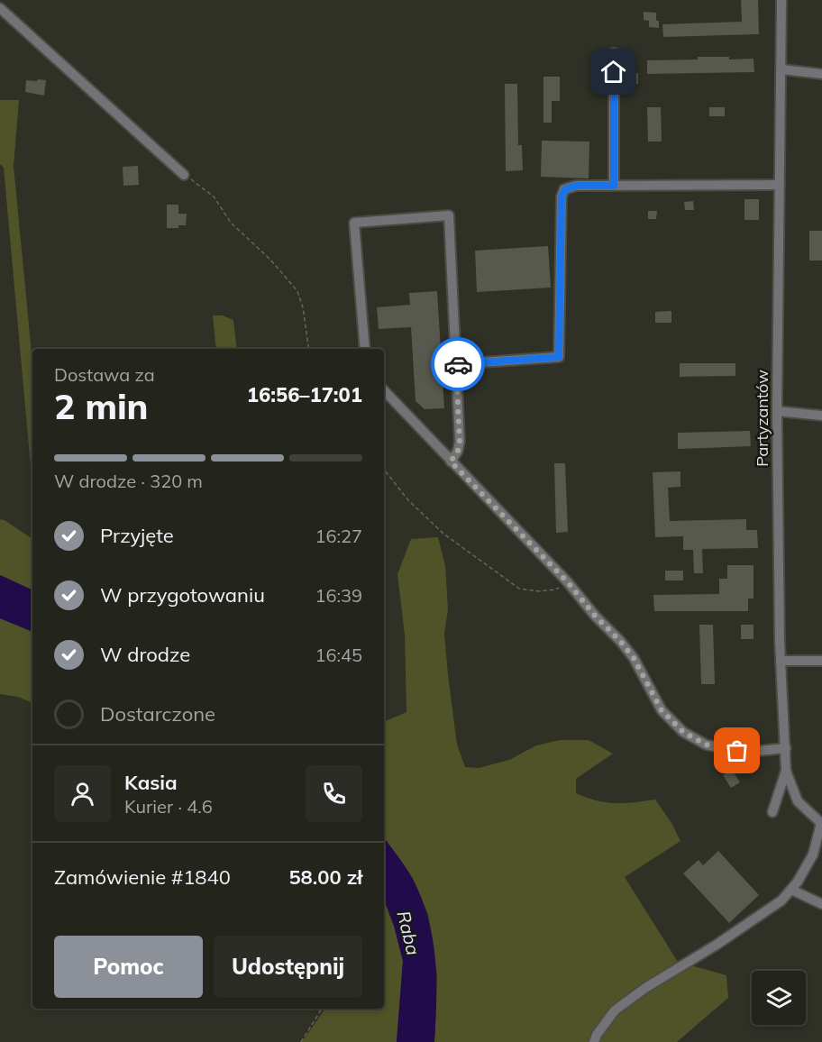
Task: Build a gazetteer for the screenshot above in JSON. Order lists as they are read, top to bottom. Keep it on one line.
{"streets":{"street":["Partyzantów"]},"water":["Raba"],"page":{"heading":["2 min","Dostawa za","16:56–17:01"],"panel":["Kasia","Kurier · 4.6","Zamówienie #1840","58.00 zł"],"bar":"W drodze · 320 m","list":[["Przyjęte","16:27"],["W przygotowaniu","16:39"],["W drodze","16:45"],"Dostarczone"],"buttons":["Pomoc","Udostępnij"]}}
